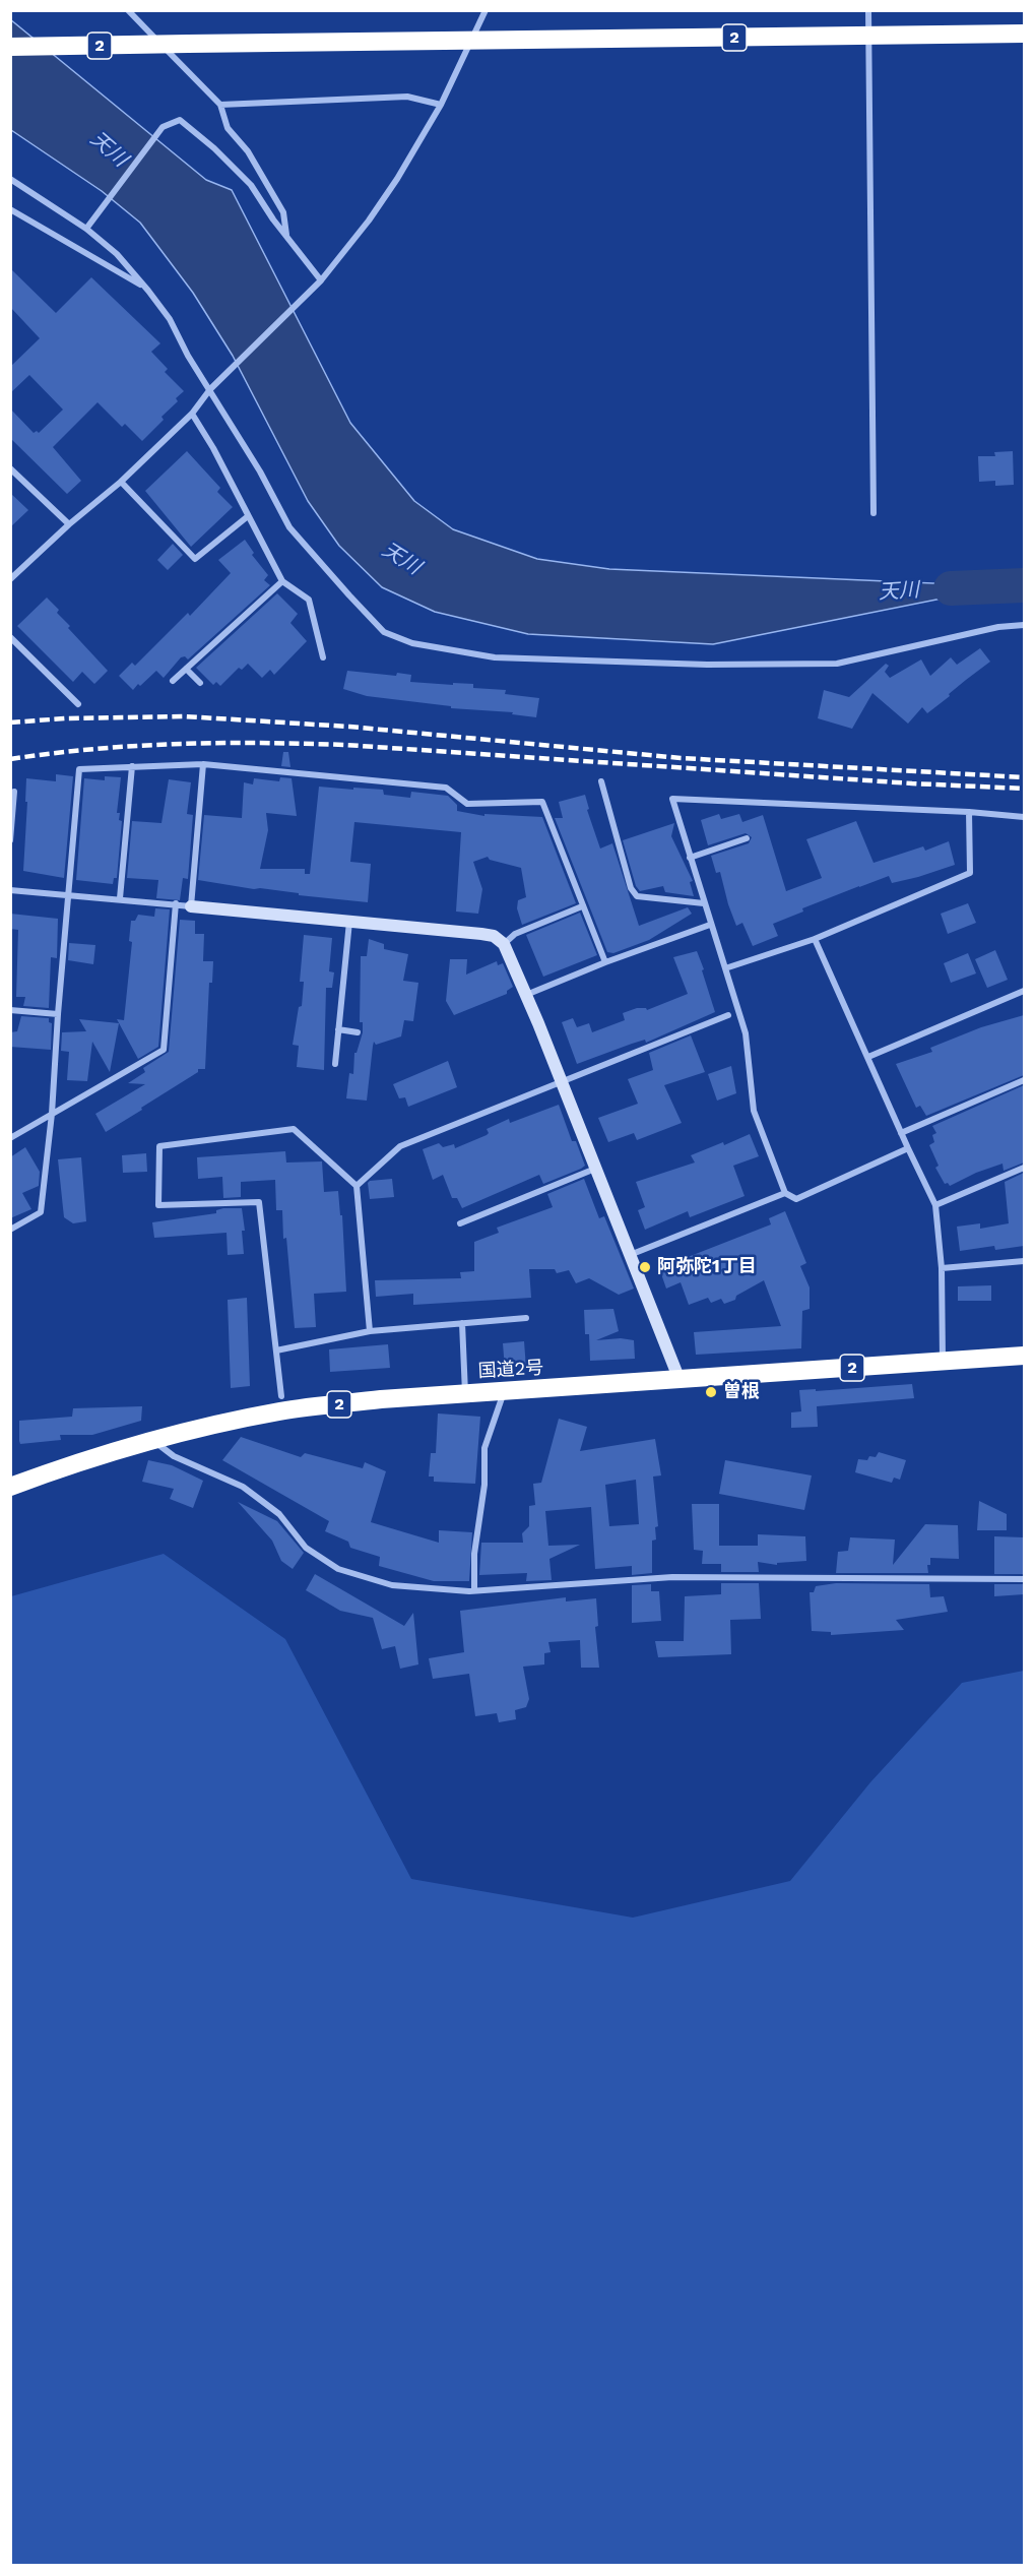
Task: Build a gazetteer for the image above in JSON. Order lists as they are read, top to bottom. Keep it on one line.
{"streets":{"highway":["2","国道2号"]},"water":["天川"],"places":["阿弥陀1丁目","曽根"]}
